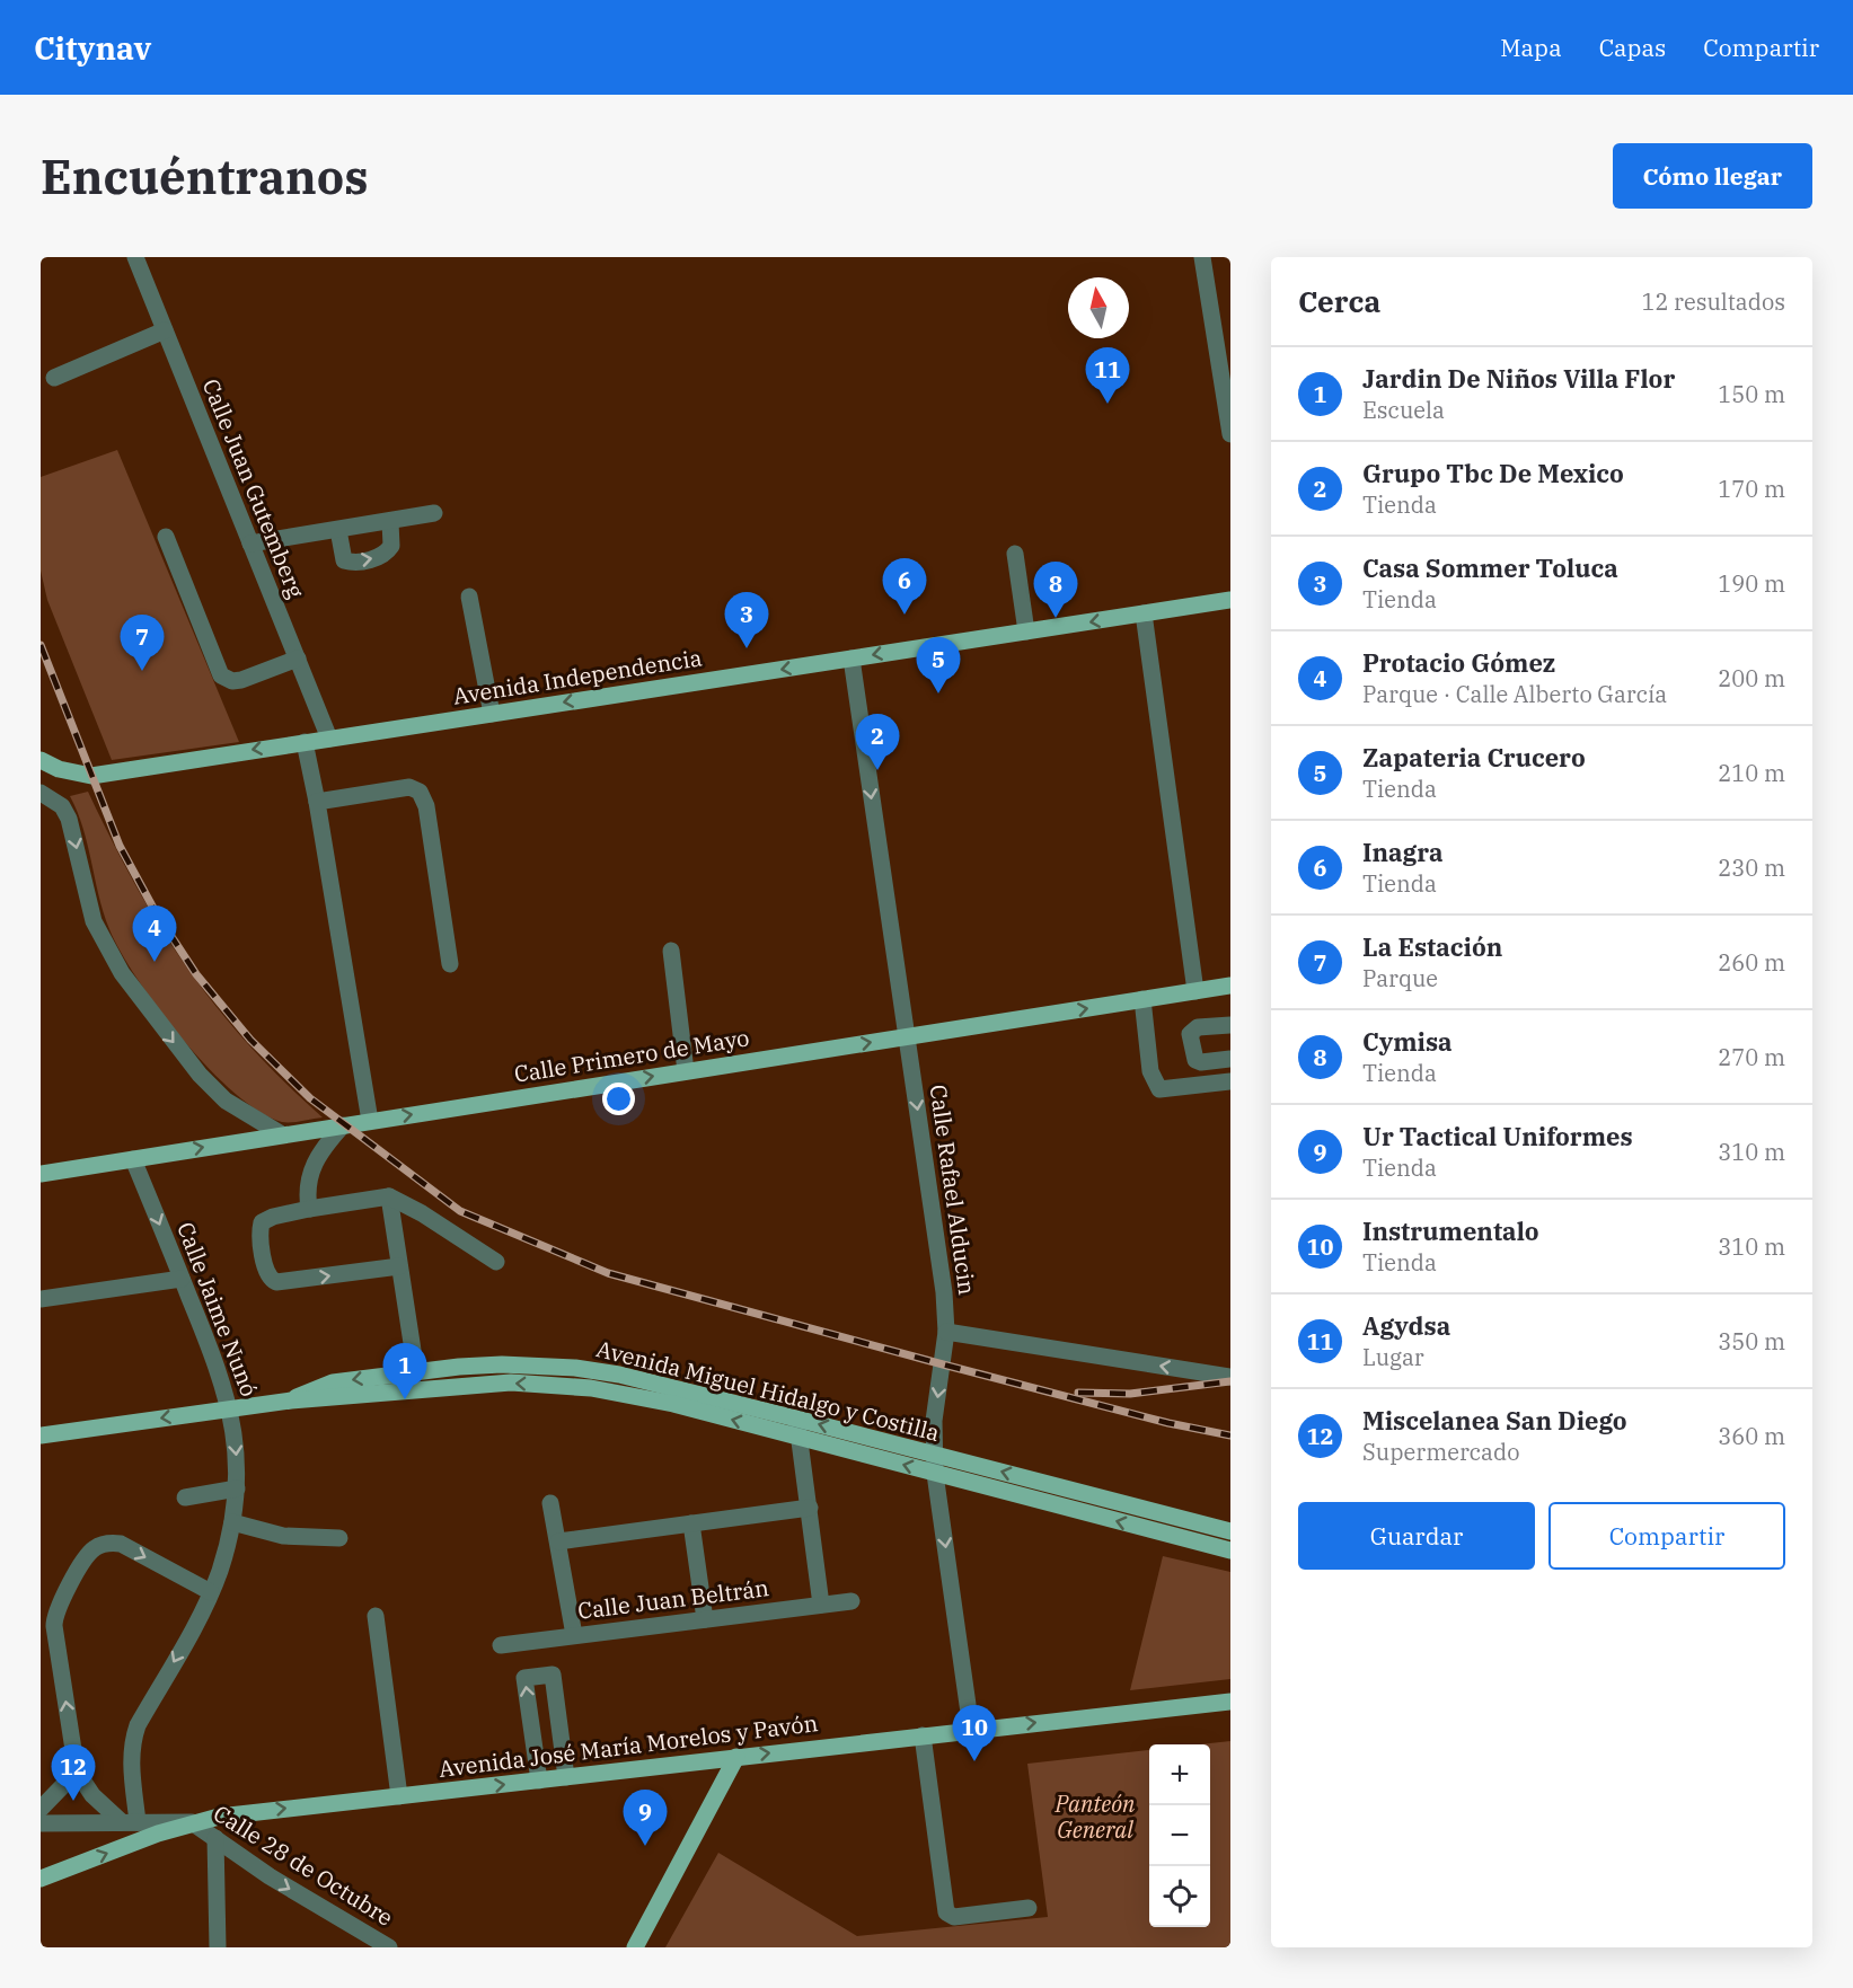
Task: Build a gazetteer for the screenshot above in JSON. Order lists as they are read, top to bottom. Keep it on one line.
{"streets":{"main road":["Avenida Independencia","Calle Primero de Mayo","Avenida Miguel Hidalgo y Costilla","Avenida José María Morelos y Pavón"],"street":["Calle Juan Gutemberg","Calle Rafael Alducin","Calle Jaime Nunó","Calle Juan Beltrán","Calle 28 de Octubre"]},"crossings":[["Calle Juan Gutemberg","Avenida Independencia"],["Avenida Independencia","Calle Rafael Alducin"],["Calle Primero de Mayo","Calle Rafael Alducin"],["Calle Primero de Mayo","Calle Jaime Nunó"],["Calle Rafael Alducin","Avenida Miguel Hidalgo y Costilla"],["Calle Rafael Alducin","Avenida José María Morelos y Pavón"],["Calle Jaime Nunó","Avenida Miguel Hidalgo y Costilla"],["Avenida José María Morelos y Pavón","Calle 28 de Octubre"]],"one_way":["Avenida Independencia","Calle Primero de Mayo","Calle Rafael Alducin","Calle Jaime Nunó","Avenida José María Morelos y Pavón","Calle 28 de Octubre"],"parks":["Panteón General"],"north":"top","page":{"header":"Citynav","nav":["Mapa","Capas","Compartir"],"buttons":["Cómo llegar",["Guardar","Compartir"]],"title":"Encuéntranos","heading":["Cerca","12 resultados"],"list":[{"mark":"1","name":"Jardin De Niños Villa Flor","note":"Escuela","value":"150 m"},{"mark":"2","name":"Grupo Tbc De Mexico","note":"Tienda","value":"170 m"},{"mark":"3","name":"Casa Sommer Toluca","note":"Tienda","value":"190 m"},{"mark":"4","name":"Protacio Gómez","note":"Parque · Calle Alberto García","value":"200 m"},{"mark":"5","name":"Zapateria Crucero","note":"Tienda","value":"210 m"},{"mark":"6","name":"Inagra","note":"Tienda","value":"230 m"},{"mark":"7","name":"La Estación","note":"Parque","value":"260 m"},{"mark":"8","name":"Cymisa","note":"Tienda","value":"270 m"},{"mark":"9","name":"Ur Tactical Uniformes","note":"Tienda","value":"310 m"},{"mark":"10","name":"Instrumentalo","note":"Tienda","value":"310 m"},{"mark":"11","name":"Agydsa","note":"Lugar","value":"350 m"},{"mark":"12","name":"Miscelanea San Diego","note":"Supermercado","value":"360 m"}],"pins":["11","6","8","3","7","5","2","4","1","10","12","9"],"map_buttons":["+","−"]}}
